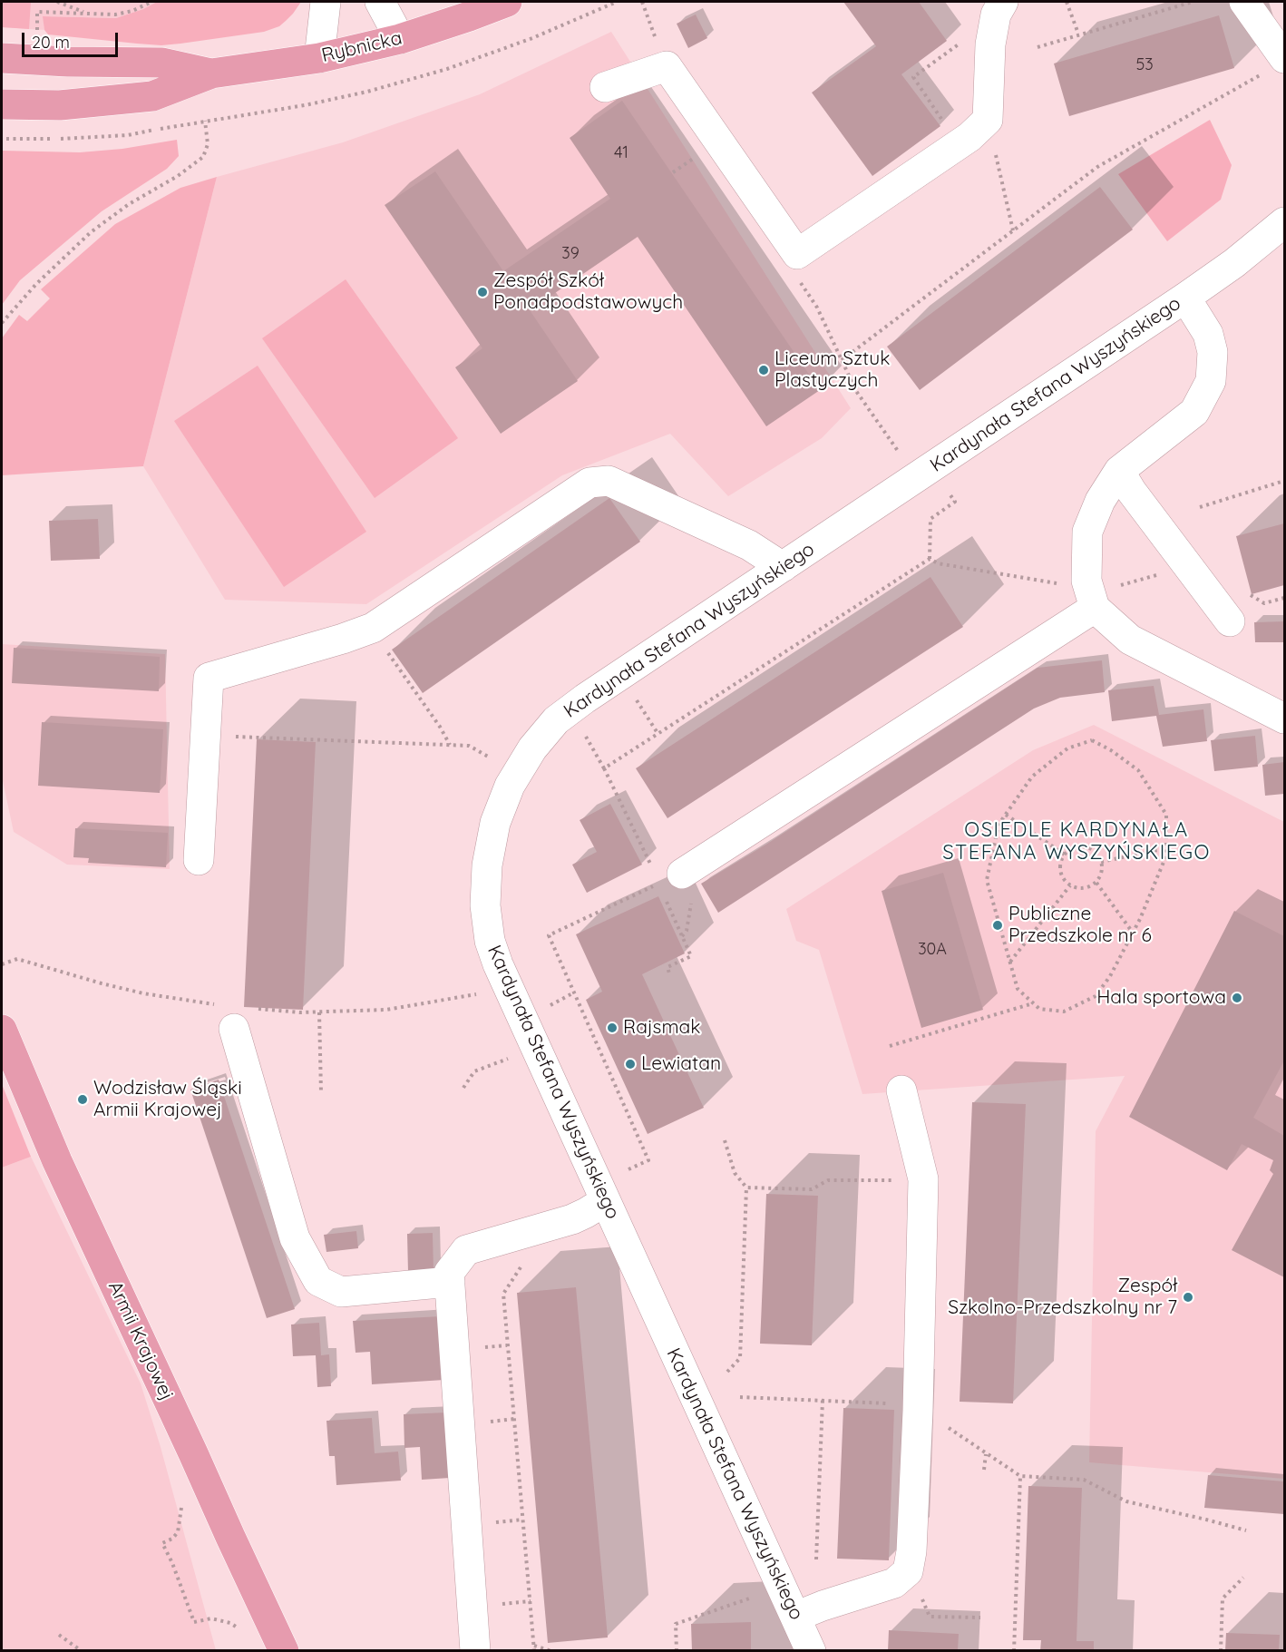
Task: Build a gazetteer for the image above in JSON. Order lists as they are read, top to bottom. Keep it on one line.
{"streets":{"main road":["Rybnicka","Armii Krajowej"],"street":["Kardynała Stefana Wyszyńskiego"]},"districts":["OSIEDLE KARDYNAŁA STEFANA WYSZYŃSKIEGO"],"places":["Zespół Szkół Ponadpodstawowych","Liceum Sztuk Plastyczych","Publiczne Przedszkole nr 6","Hala sportowa","Rajsmak","Lewiatan","Wodzisław Śląski Armii Krajowej","Zespół Szkolno-Przedszkolny nr 7"],"house_numbers":["53","41","39","30A"],"scale_bar":"20 m"}
